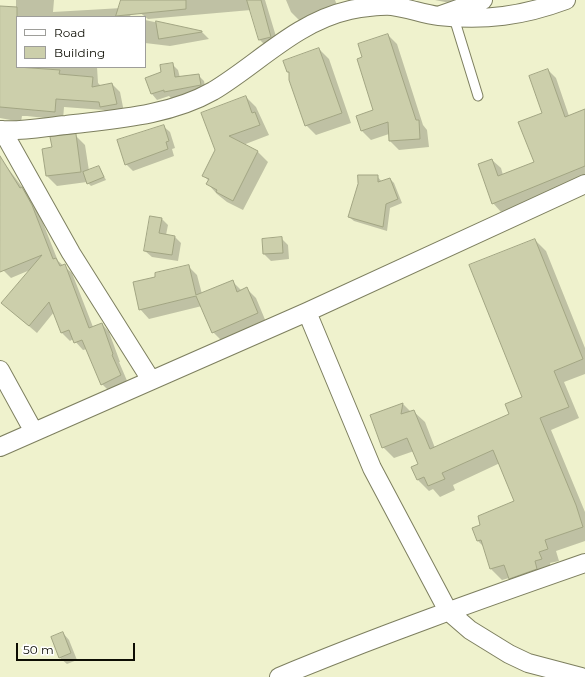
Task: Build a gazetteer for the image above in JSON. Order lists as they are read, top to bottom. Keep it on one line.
{"legend":["Road","Building"],"scale_bar":"50 m"}
